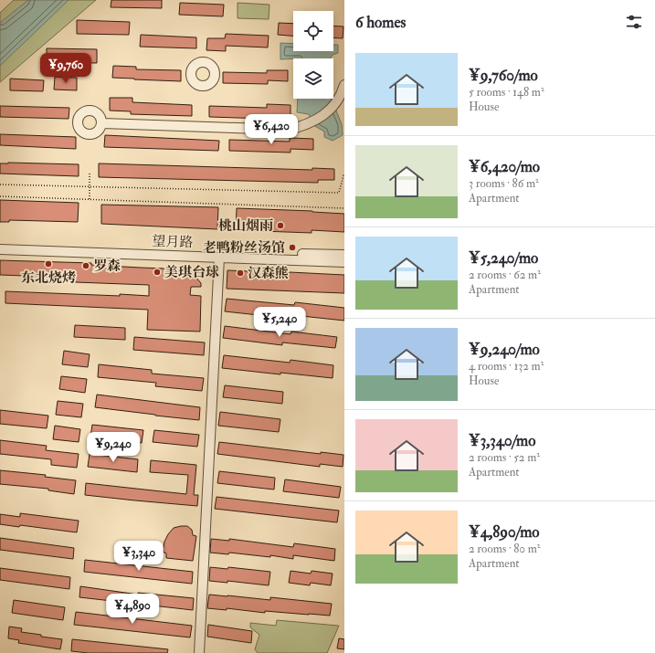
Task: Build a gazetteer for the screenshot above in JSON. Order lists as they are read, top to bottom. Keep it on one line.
{"streets":{"street":["望月路"]},"places":["桃山烟雨","老鸭粉丝汤馆","东北烧烤","罗森","美琪台球","汉森熊"],"page":{"heading":"6 homes","list":[{"name":"¥9,760/mo","note":"5 rooms · 148 m² · House"},{"name":"¥6,420/mo","note":"3 rooms · 86 m² · Apartment"},{"name":"¥5,240/mo","note":"2 rooms · 62 m² · Apartment"},{"name":"¥9,240/mo","note":"4 rooms · 132 m² · House"},{"name":"¥3,340/mo","note":"2 rooms · 52 m² · Apartment"},{"name":"¥4,890/mo","note":"2 rooms · 80 m² · Apartment"}],"price":["¥9,760","¥6,420","¥5,240","¥9,240","¥3,340","¥4,890"]}}
